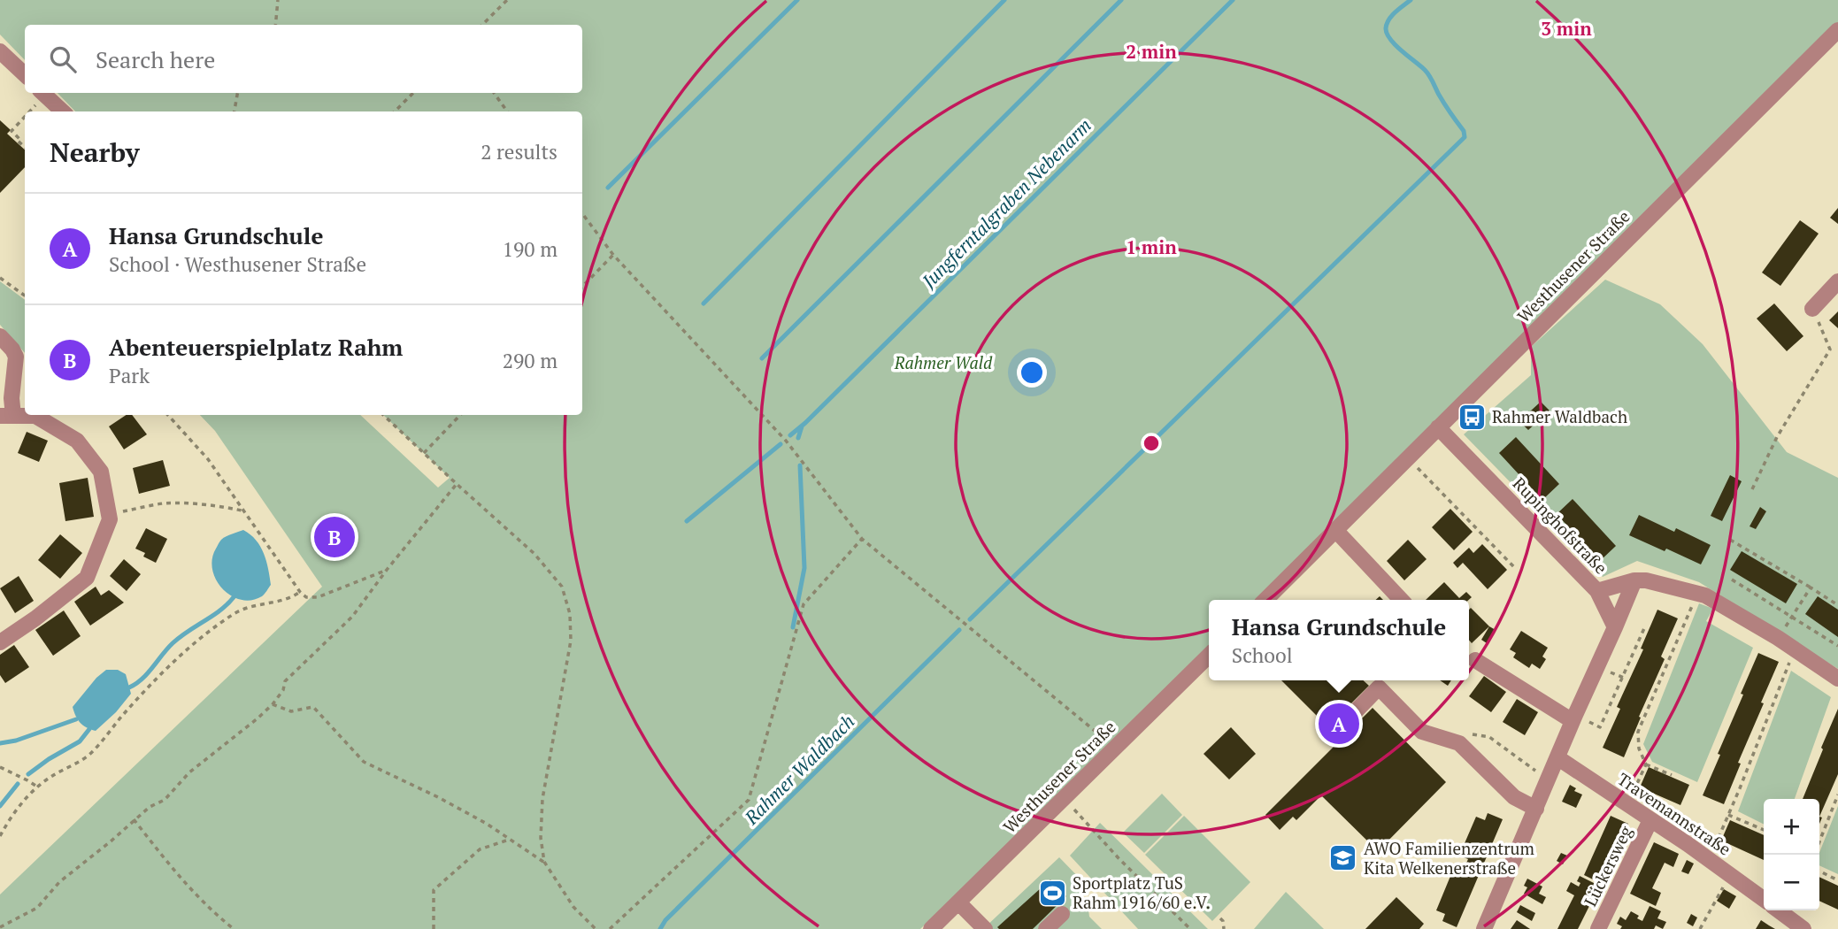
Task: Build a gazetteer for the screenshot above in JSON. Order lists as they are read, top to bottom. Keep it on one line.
{"streets":{"street":["Westhusener Straße","Rupinghofstraße","Travemannstraße","Lückersweg"]},"crossings":[["Westhusener Straße","Rupinghofstraße"],["Travemannstraße","Lückersweg"]],"water":["Jungferntalgraben Nebenarm","Rahmer Waldbach"],"parks":["Rahmer Wald"],"places":{"bus stop":["Rahmer Waldbach"],"school or university":["AWO Familienzentrum Kita Welkenerstraße"],"sports":["Sportplatz TuS Rahm 1916/60 e.V."]},"page":{"search":"Search here","heading":["Nearby","2 results"],"list":[{"mark":"A","name":"Hansa Grundschule","note":"School · Westhusener Straße","value":"190 m"},{"mark":"B","name":"Abenteuerspielplatz Rahm","note":"Park","value":"290 m"}],"pins":["B","A"],"popup":["Hansa Grundschule","School"],"map_buttons":["+","−"]},"rings":["3 min","2 min","1 min"]}
